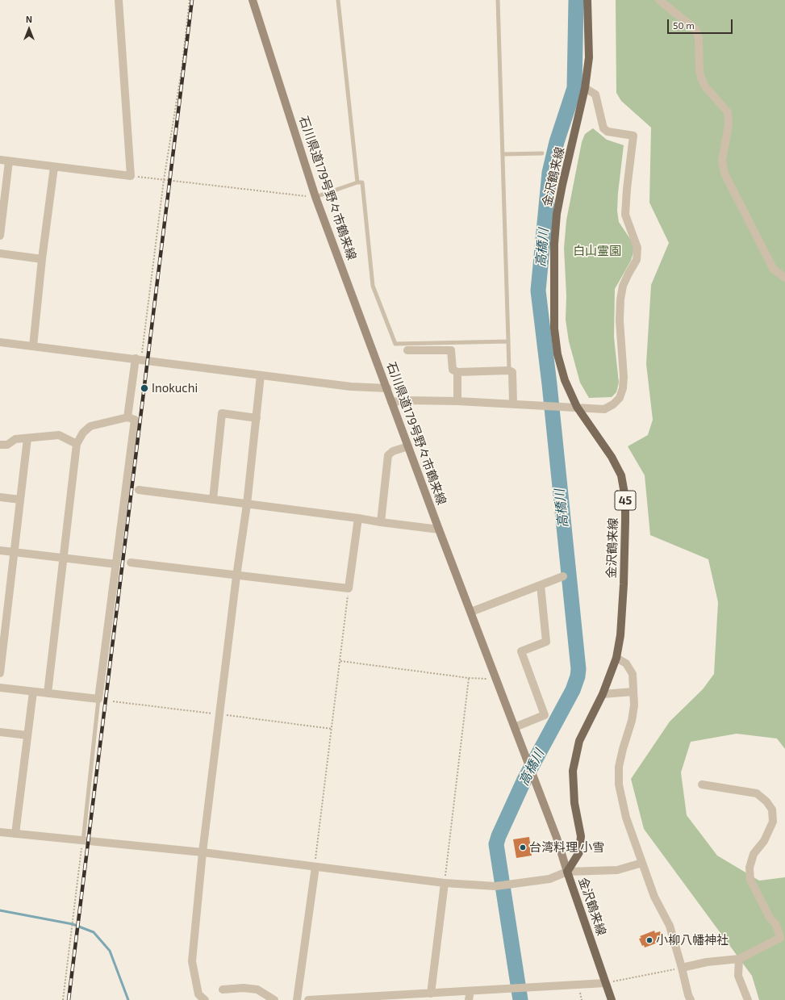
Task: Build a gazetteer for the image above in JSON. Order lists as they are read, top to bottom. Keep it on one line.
{"streets":{"main road":["金沢鶴来線","石川県道179号野々市鶴来線","45"]},"crossings":[["金沢鶴来線","石川県道179号野々市鶴来線"]],"water":["高橋川"],"parks":["白山霊園"],"places":["Inokuchi","台湾料理 小雪","小柳八幡神社"],"scale_bar":"50 m","north":"top"}
